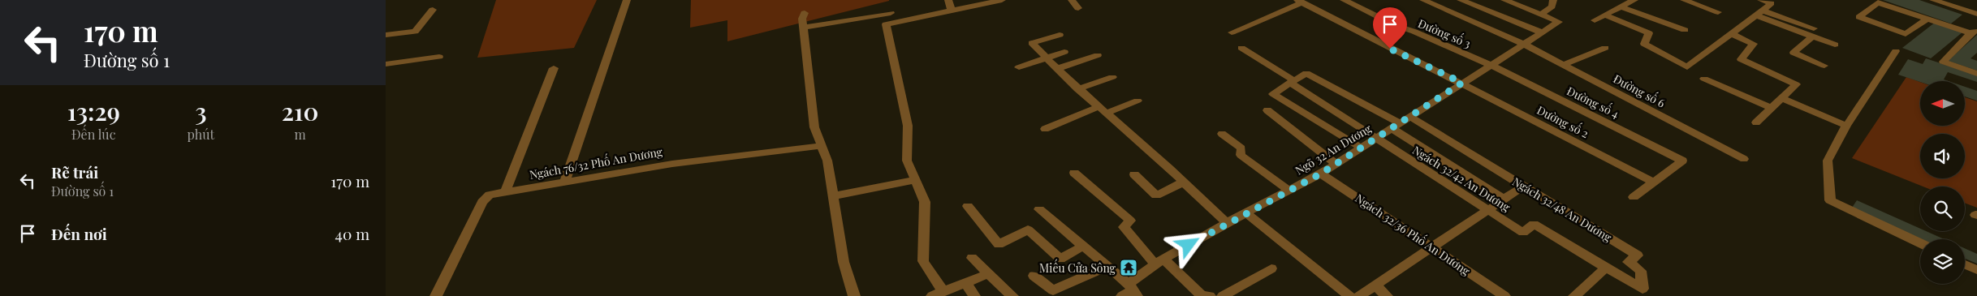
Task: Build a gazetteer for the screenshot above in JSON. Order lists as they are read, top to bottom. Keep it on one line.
{"streets":{"street":["Đường số 3","Đường số 6","Đường số 4","Đường số 2","Ngõ 32 An Dương","Ngách 76/32 Phố An Dương","Ngách 32/42 An Dương","Ngách 32/48 An Dương","Ngách 32/36 Phố An Dương"]},"crossings":[["Đường số 3","Đường số 4"],["Đường số 3","Ngõ 32 An Dương"],["Đường số 6","Ngõ 32 An Dương"],["Đường số 4","Đường số 2"],["Đường số 4","Ngõ 32 An Dương"],["Đường số 2","Ngõ 32 An Dương"],["Ngõ 32 An Dương","Ngách 32/42 An Dương"],["Ngõ 32 An Dương","Ngách 32/48 An Dương"],["Ngõ 32 An Dương","Ngách 32/36 Phố An Dương"],["Ngách 32/42 An Dương","Ngách 32/48 An Dương"]],"places":{"temple":["Miếu Cửa Sông"]},"north":"left","page":{"turn":["170 m","Đường số 1"],"eta":["13:29","Đến lúc","3","phút","210","m"],"list":[{"name":"Rẽ trái","note":"Đường số 1","value":"170 m"},{"name":"Đến nơi","value":"40 m"}]}}
